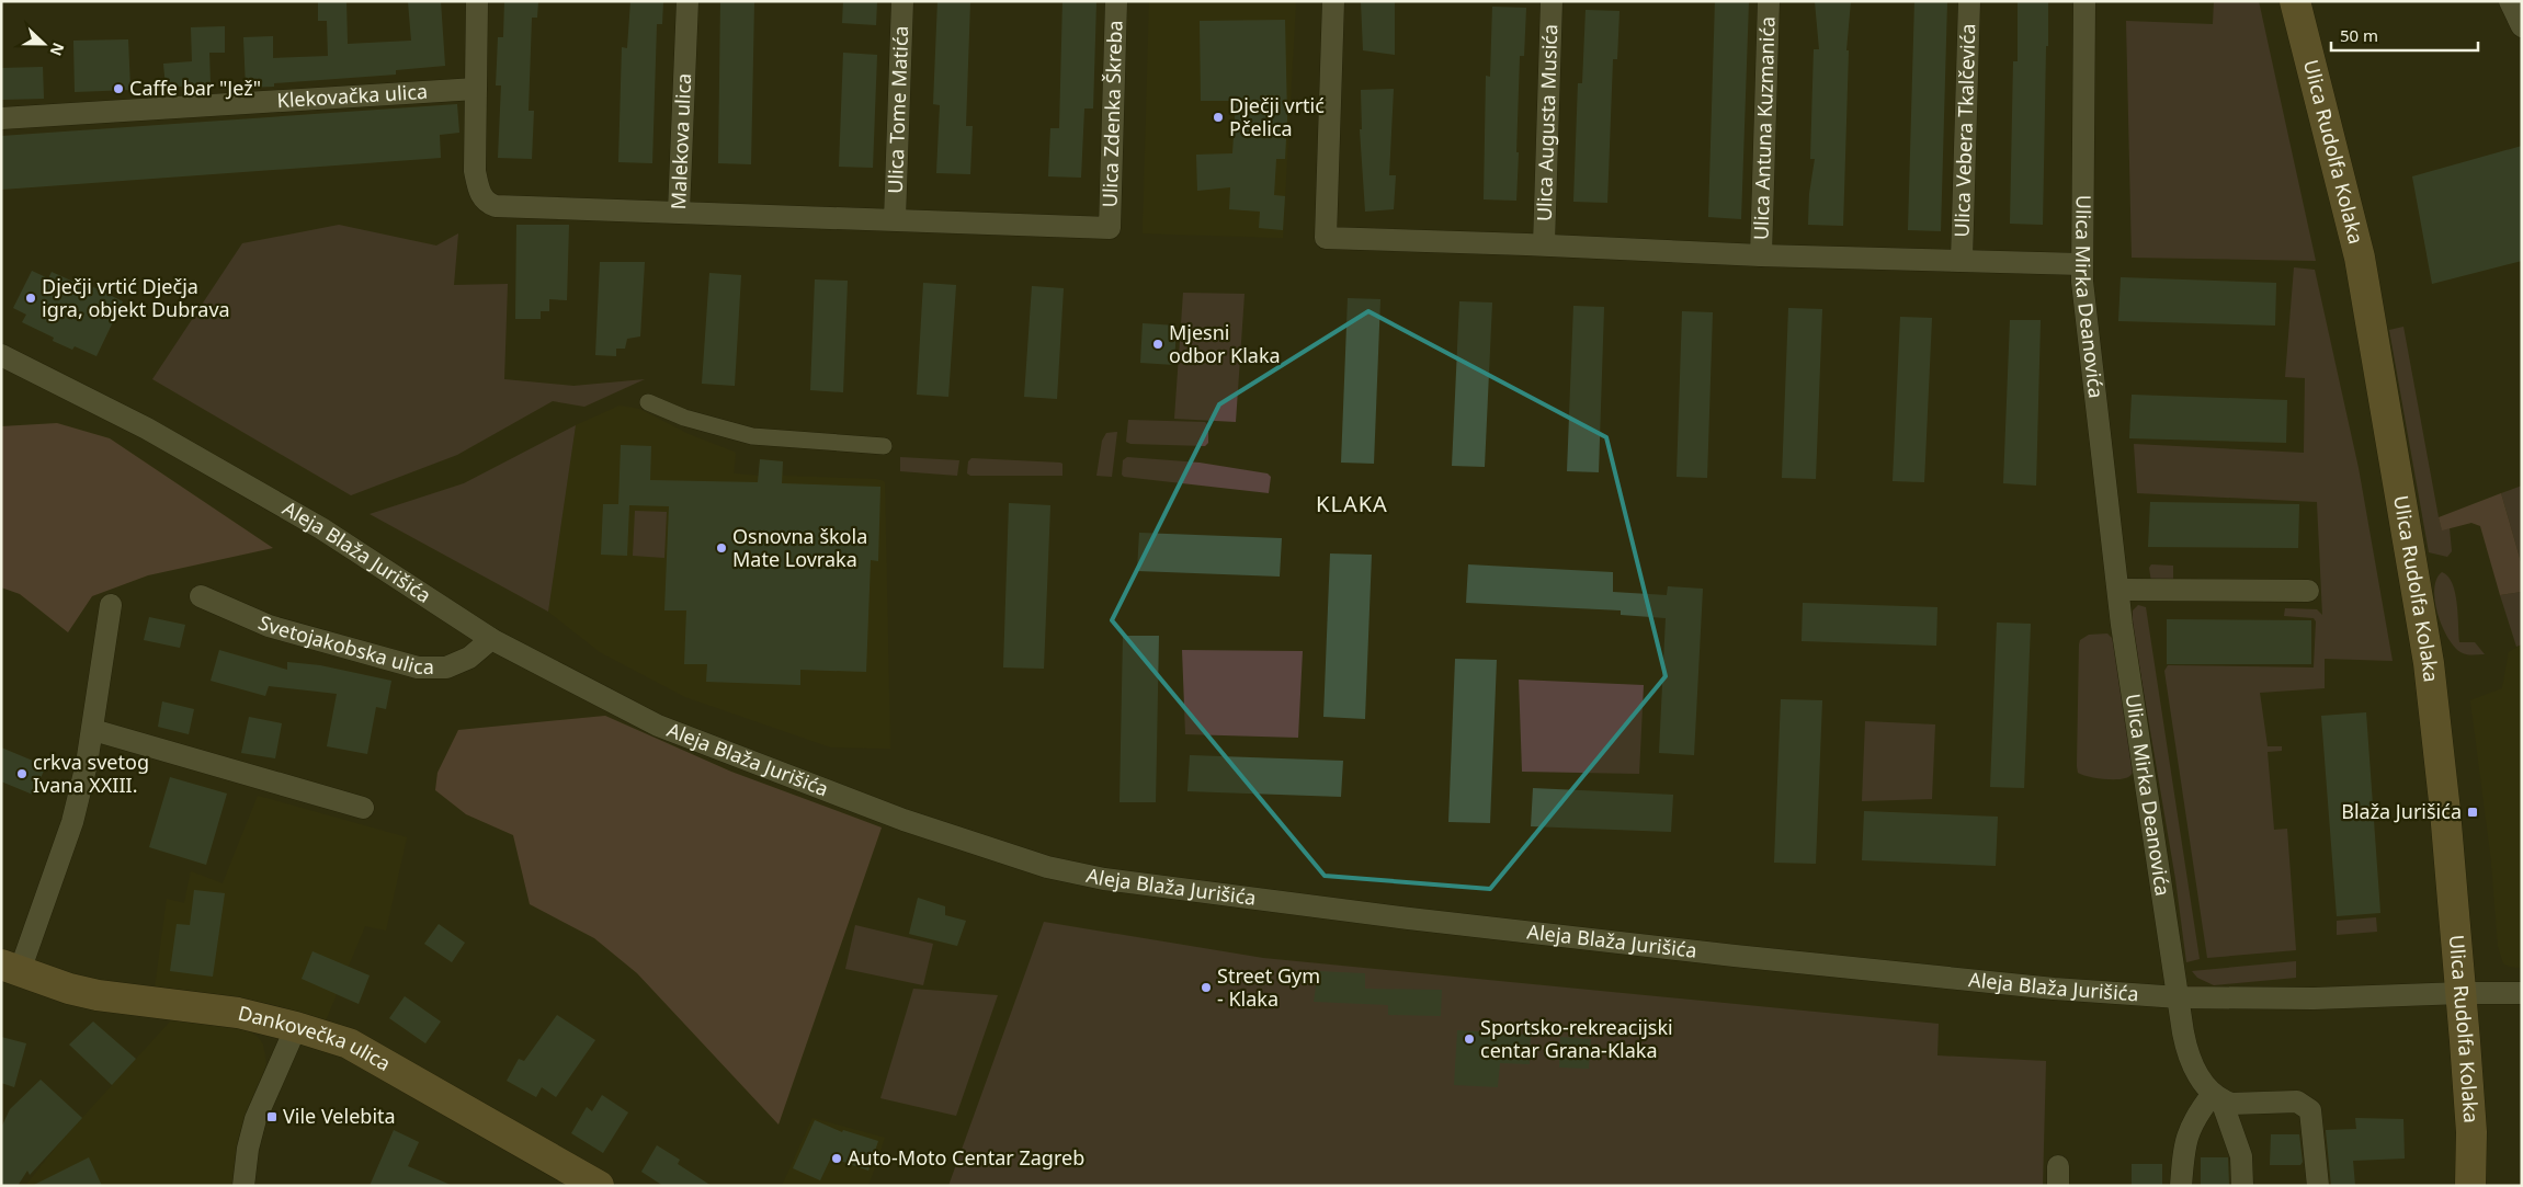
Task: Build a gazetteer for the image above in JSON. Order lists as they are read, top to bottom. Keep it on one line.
{"streets":{"main road":["Ulica Rudolfa Kolaka","Dankovečka ulica"],"street":["Klekovačka ulica","Ulica Tome Matića","Ulica Zdenka Škreba","Ulica Augusta Musića","Ulica Antuna Kuzmanića","Ulica Vebera Tkalčevića","Malekova ulica","Ulica Mirka Deanovića","Aleja Blaža Jurišića","Svetojakobska ulica"]},"crossings":[["Klekovačka ulica","Malekova ulica"],["Ulica Tome Matića","Ulica Zdenka Škreba"],["Ulica Rudolfa Kolaka","Aleja Blaža Jurišića"],["Ulica Mirka Deanovića","Aleja Blaža Jurišića"],["Aleja Blaža Jurišića","Svetojakobska ulica"]],"districts":["KLAKA"],"places":{"other":["Caffe bar \"Jež\"","Dječji vrtić Pčelica","Dječji vrtić Dječja igra, objekt Dubrava","Mjesni odbor Klaka","Osnovna škola Mate Lovraka","crkva svetog Ivana XXIII.","Street Gym - Klaka","Sportsko-rekreacijski centar Grana-Klaka","Auto-Moto Centar Zagreb"],"transit":["Blaža Jurišića","Vile Velebita"]},"scale_bar":"50 m","north":"right"}
